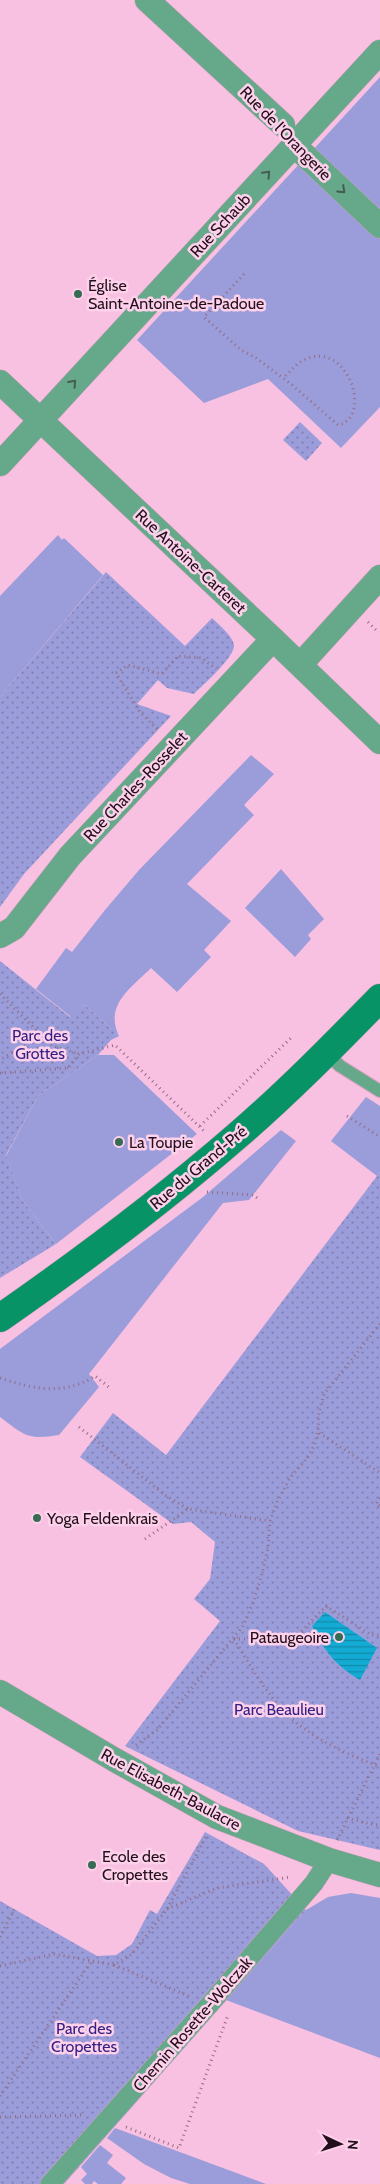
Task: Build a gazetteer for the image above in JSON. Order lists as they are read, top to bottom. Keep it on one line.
{"streets":{"main road":["Rue du Grand-Pré"],"street":["Rue de l'Orangerie","Rue Schaub","Rue Antoine-Carteret","Rue Charles-Rosselet","Rue Elisabeth-Baulacre","Chemin Rosette-Wolczak"]},"crossings":[["Rue de l'Orangerie","Rue Schaub"],["Rue Schaub","Rue Antoine-Carteret"],["Rue Antoine-Carteret","Rue Charles-Rosselet"],["Rue Elisabeth-Baulacre","Chemin Rosette-Wolczak"]],"one_way":["Rue de l'Orangerie","Rue Schaub"],"parks":["Parc des Grottes","Parc Beaulieu","Parc des Cropettes"],"places":["Église Saint-Antoine-de-Padoue","La Toupie","Yoga Feldenkrais","Pataugeoire","Ecole des Cropettes"],"north":"right"}
